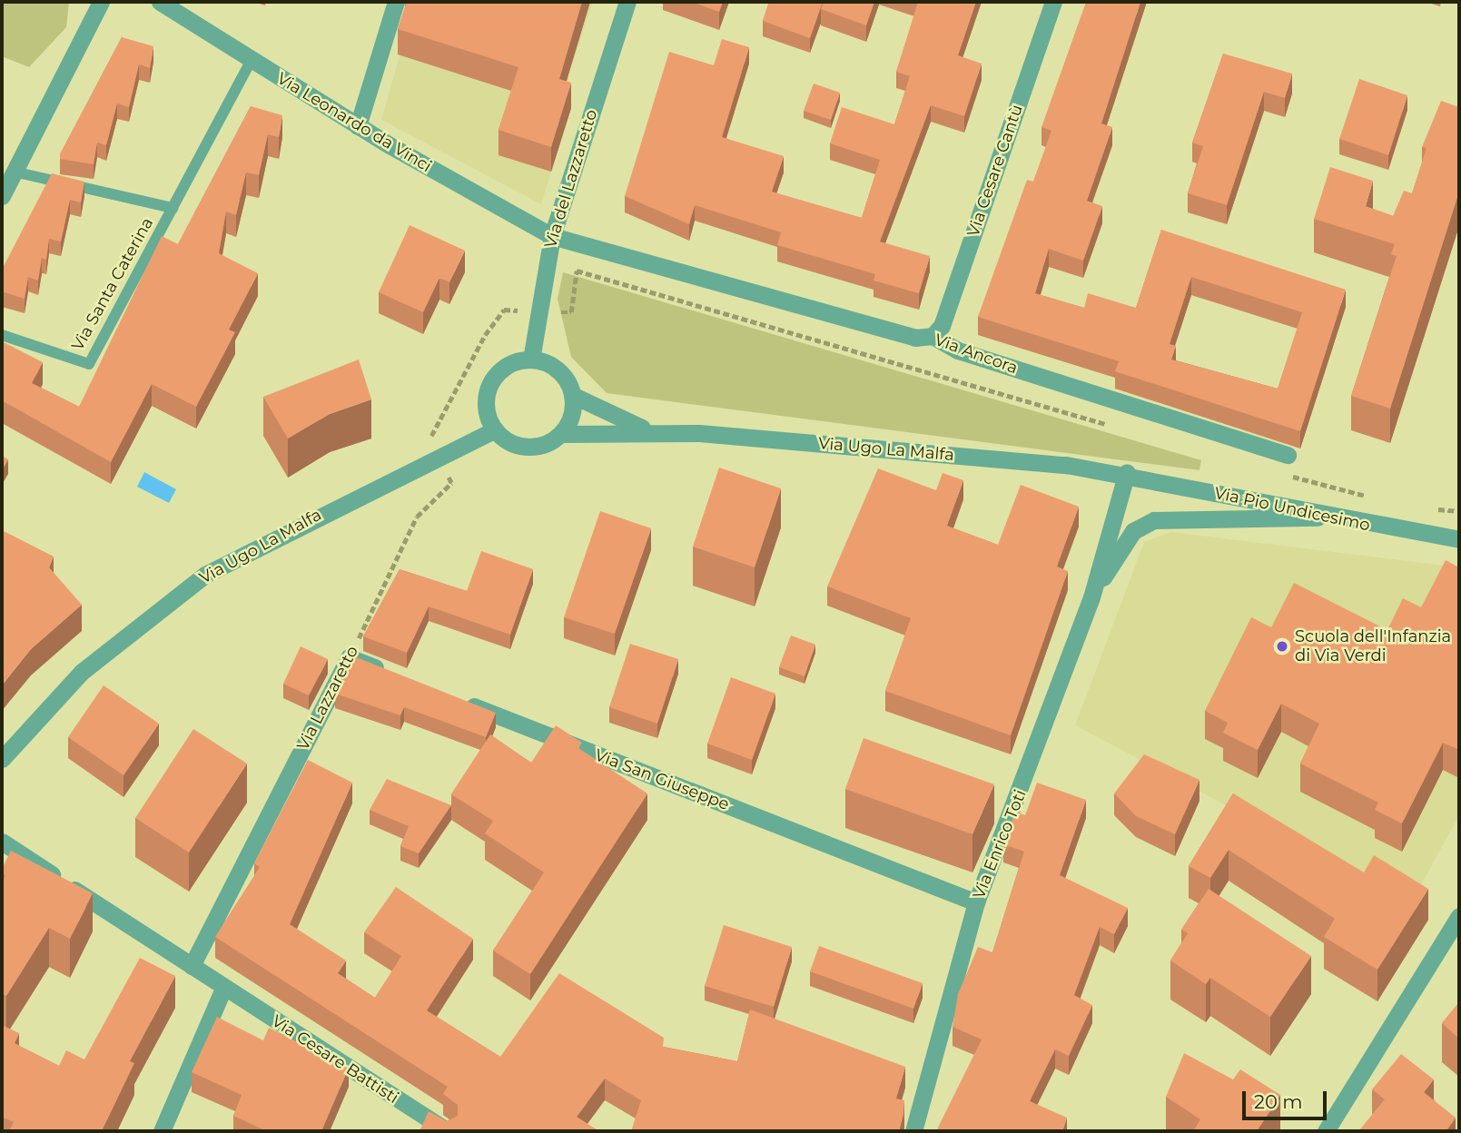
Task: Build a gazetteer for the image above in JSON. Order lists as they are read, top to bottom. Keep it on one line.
{"streets":{"street":["Via Leonardo da Vinci","Via Cesare Cantù","Via del Lazzaretto","Via Ancora","Via Ugo La Malfa","Via Pio Undicesimo","Via Lazzaretto","Via San Giuseppe","Via Enrico Toti","Via Cesare Battisti"],"lane":["Via Santa Caterina"]},"crossings":[["Via Leonardo da Vinci","Via del Lazzaretto"],["Via Leonardo da Vinci","Via Santa Caterina"],["Via Leonardo da Vinci","Via Ancora"],["Via Cesare Cantù","Via Ancora"],["Via del Lazzaretto","Via Ancora"],["Via del Lazzaretto","Via Ugo La Malfa"],["Via Ugo La Malfa","Via Pio Undicesimo"],["Via Ugo La Malfa","Via Lazzaretto"],["Via Ugo La Malfa","Via Enrico Toti"],["Via Pio Undicesimo","Via Enrico Toti"],["Via Lazzaretto","Via Cesare Battisti"],["Via San Giuseppe","Via Enrico Toti"]],"places":["Scuola dell'Infanzia di Via Verdi"],"scale_bar":"20 m"}
